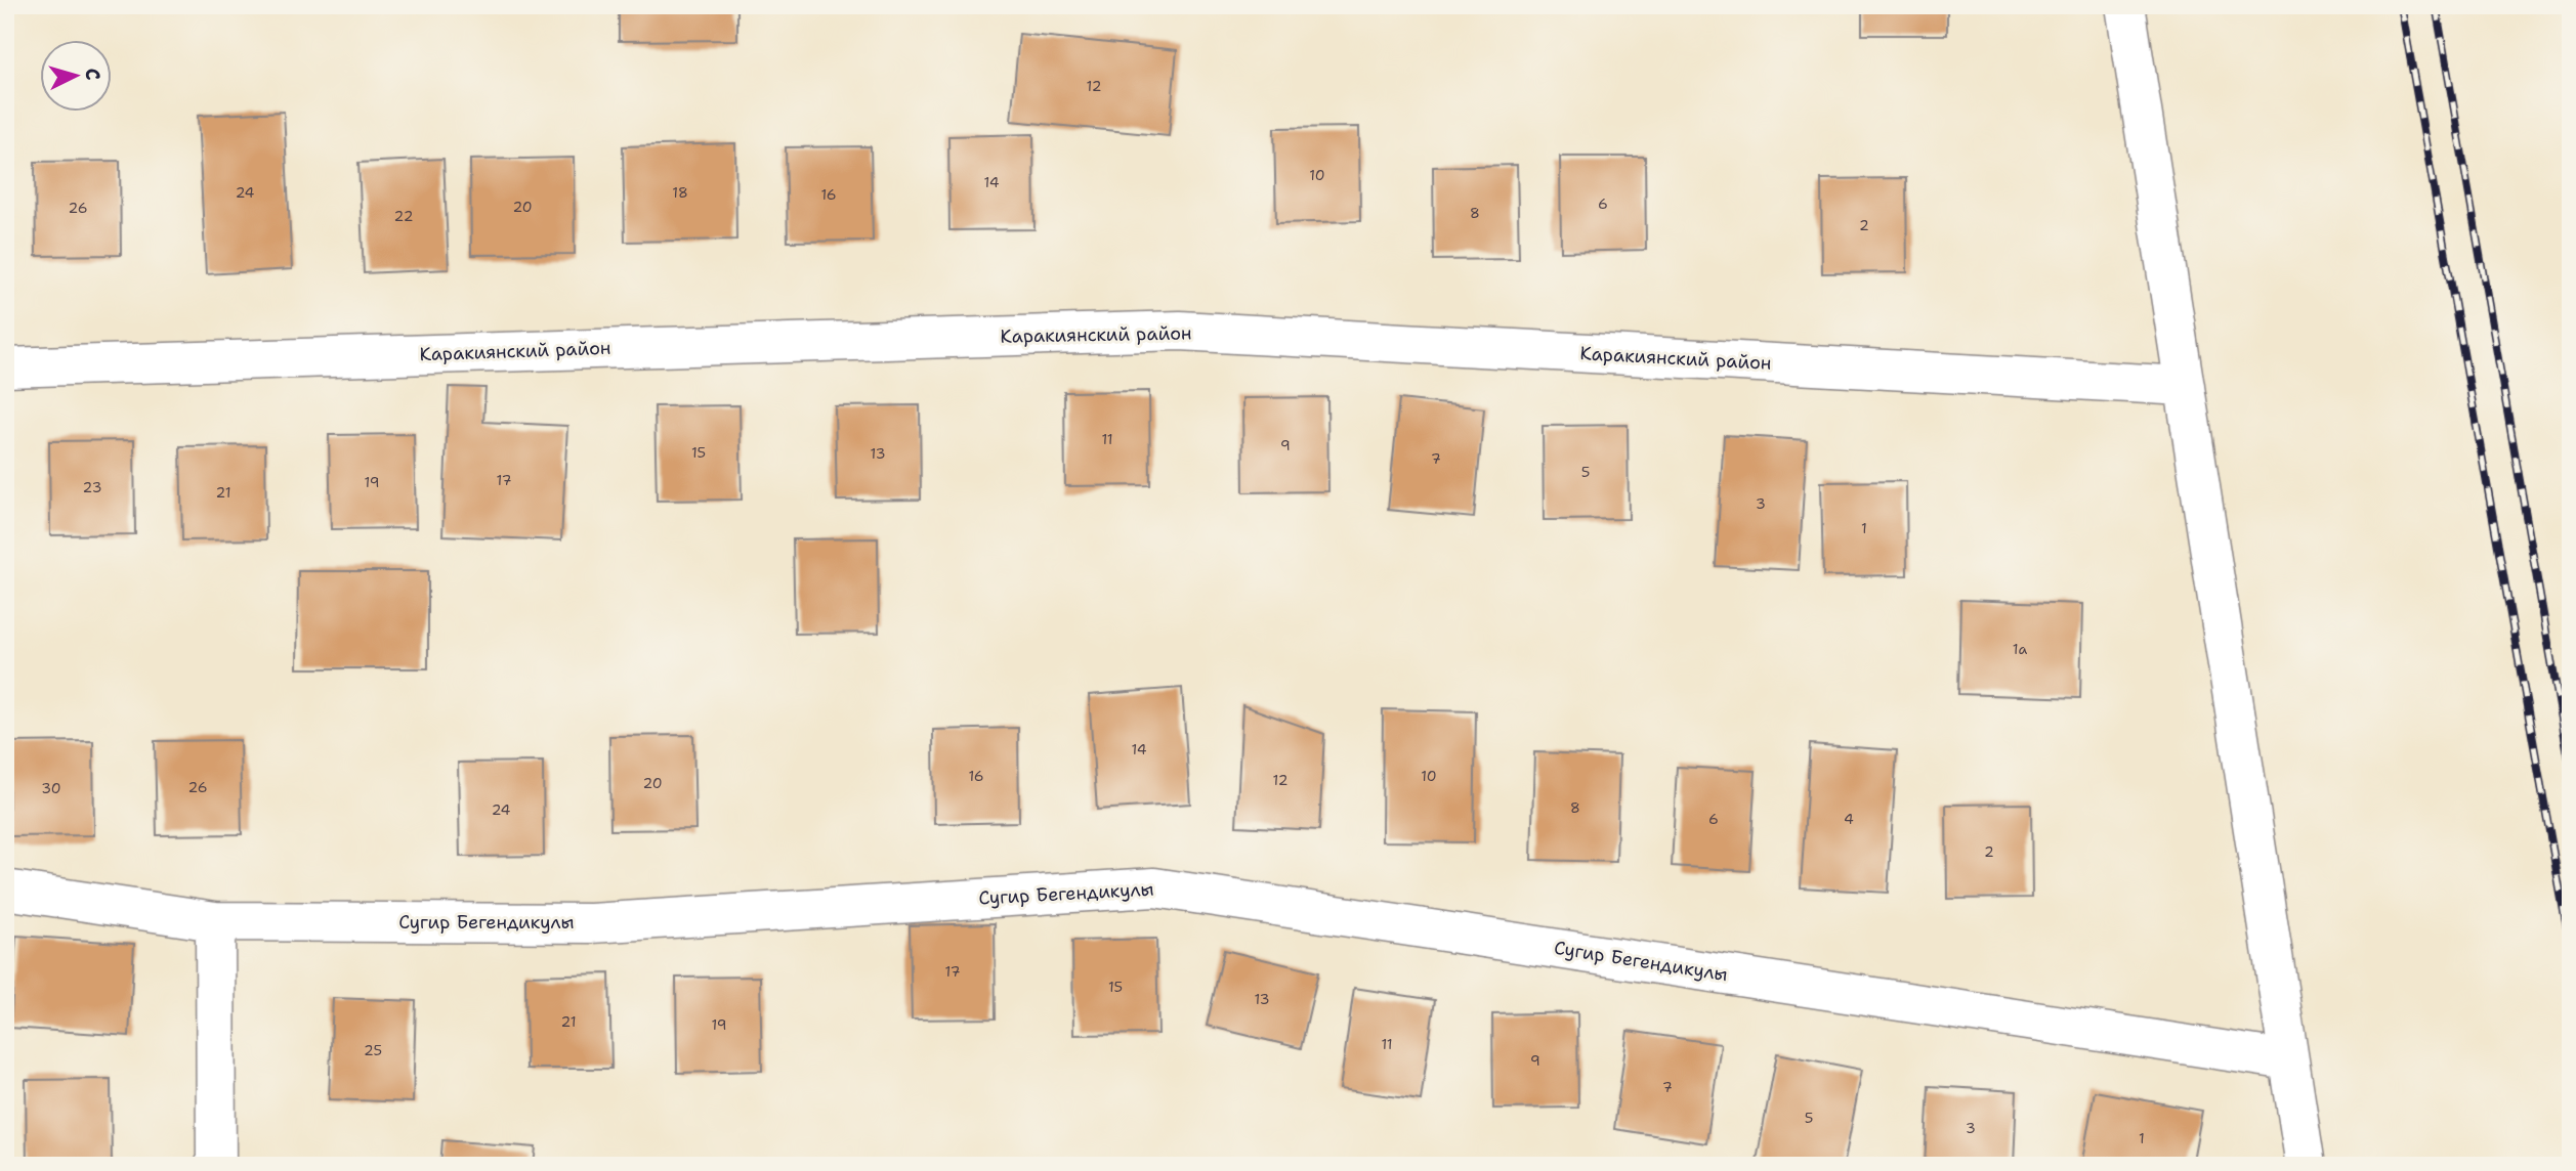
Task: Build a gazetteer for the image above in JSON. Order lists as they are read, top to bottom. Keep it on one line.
{"streets":{"street":["Каракиянский район","Сугир Бегендикулы"]},"house_numbers":["12","10","14","24","18","16","6","20","26","8","22","2","11","9","15","13","7","5","17","19","23","21","3","1","1а","14","16","10","12","20","26","30","8","24","6","4","2","17","15","13","21","19","11","25","9","7","5","3","1"],"north":"right"}
